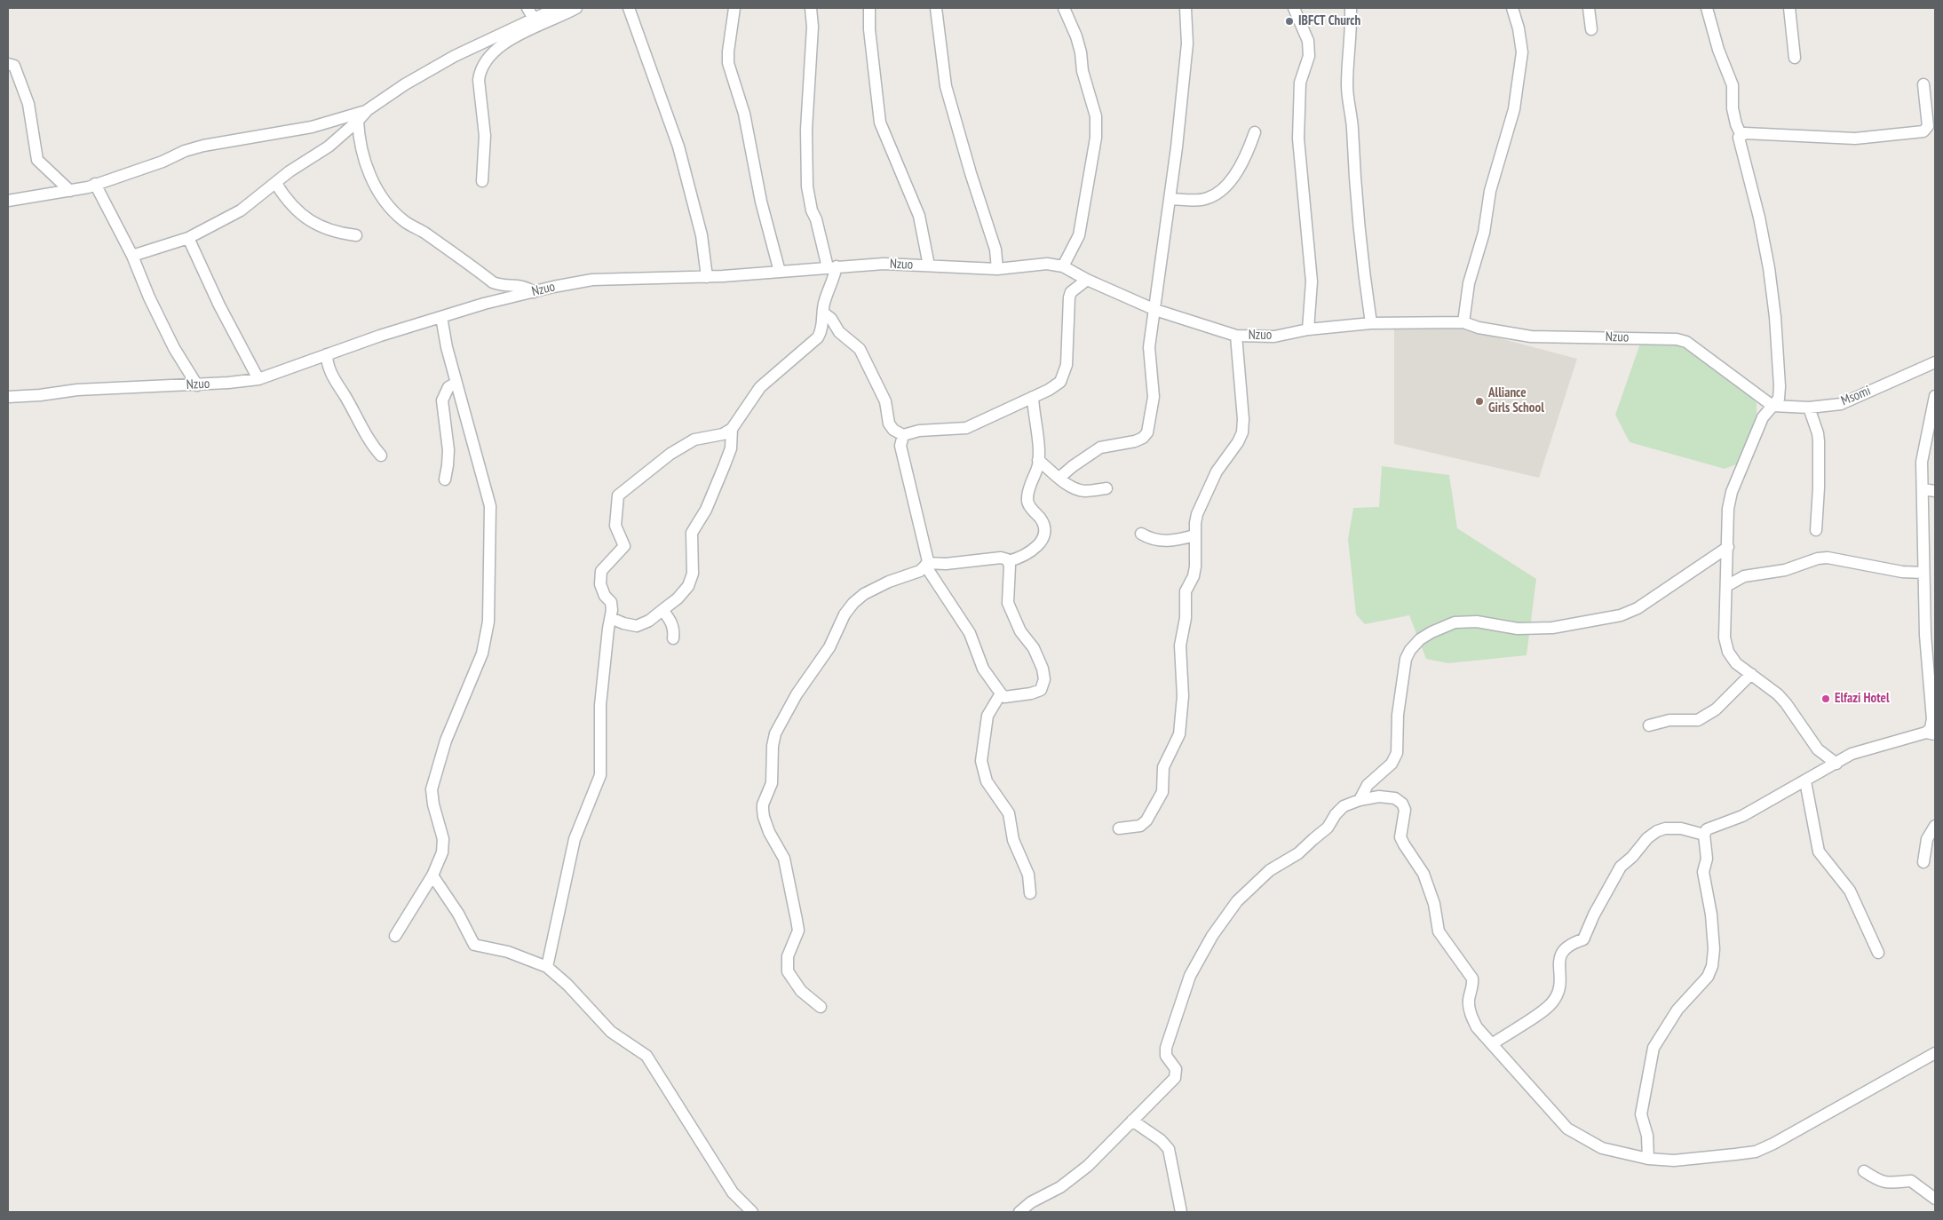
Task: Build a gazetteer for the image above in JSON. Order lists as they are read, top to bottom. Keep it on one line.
{"streets":{"street":["Nzuo","Msomi"]},"crossings":[["Nzuo","Msomi"]],"places":["IBFCT Church","Alliance Girls School","Elfazi Hotel"]}
